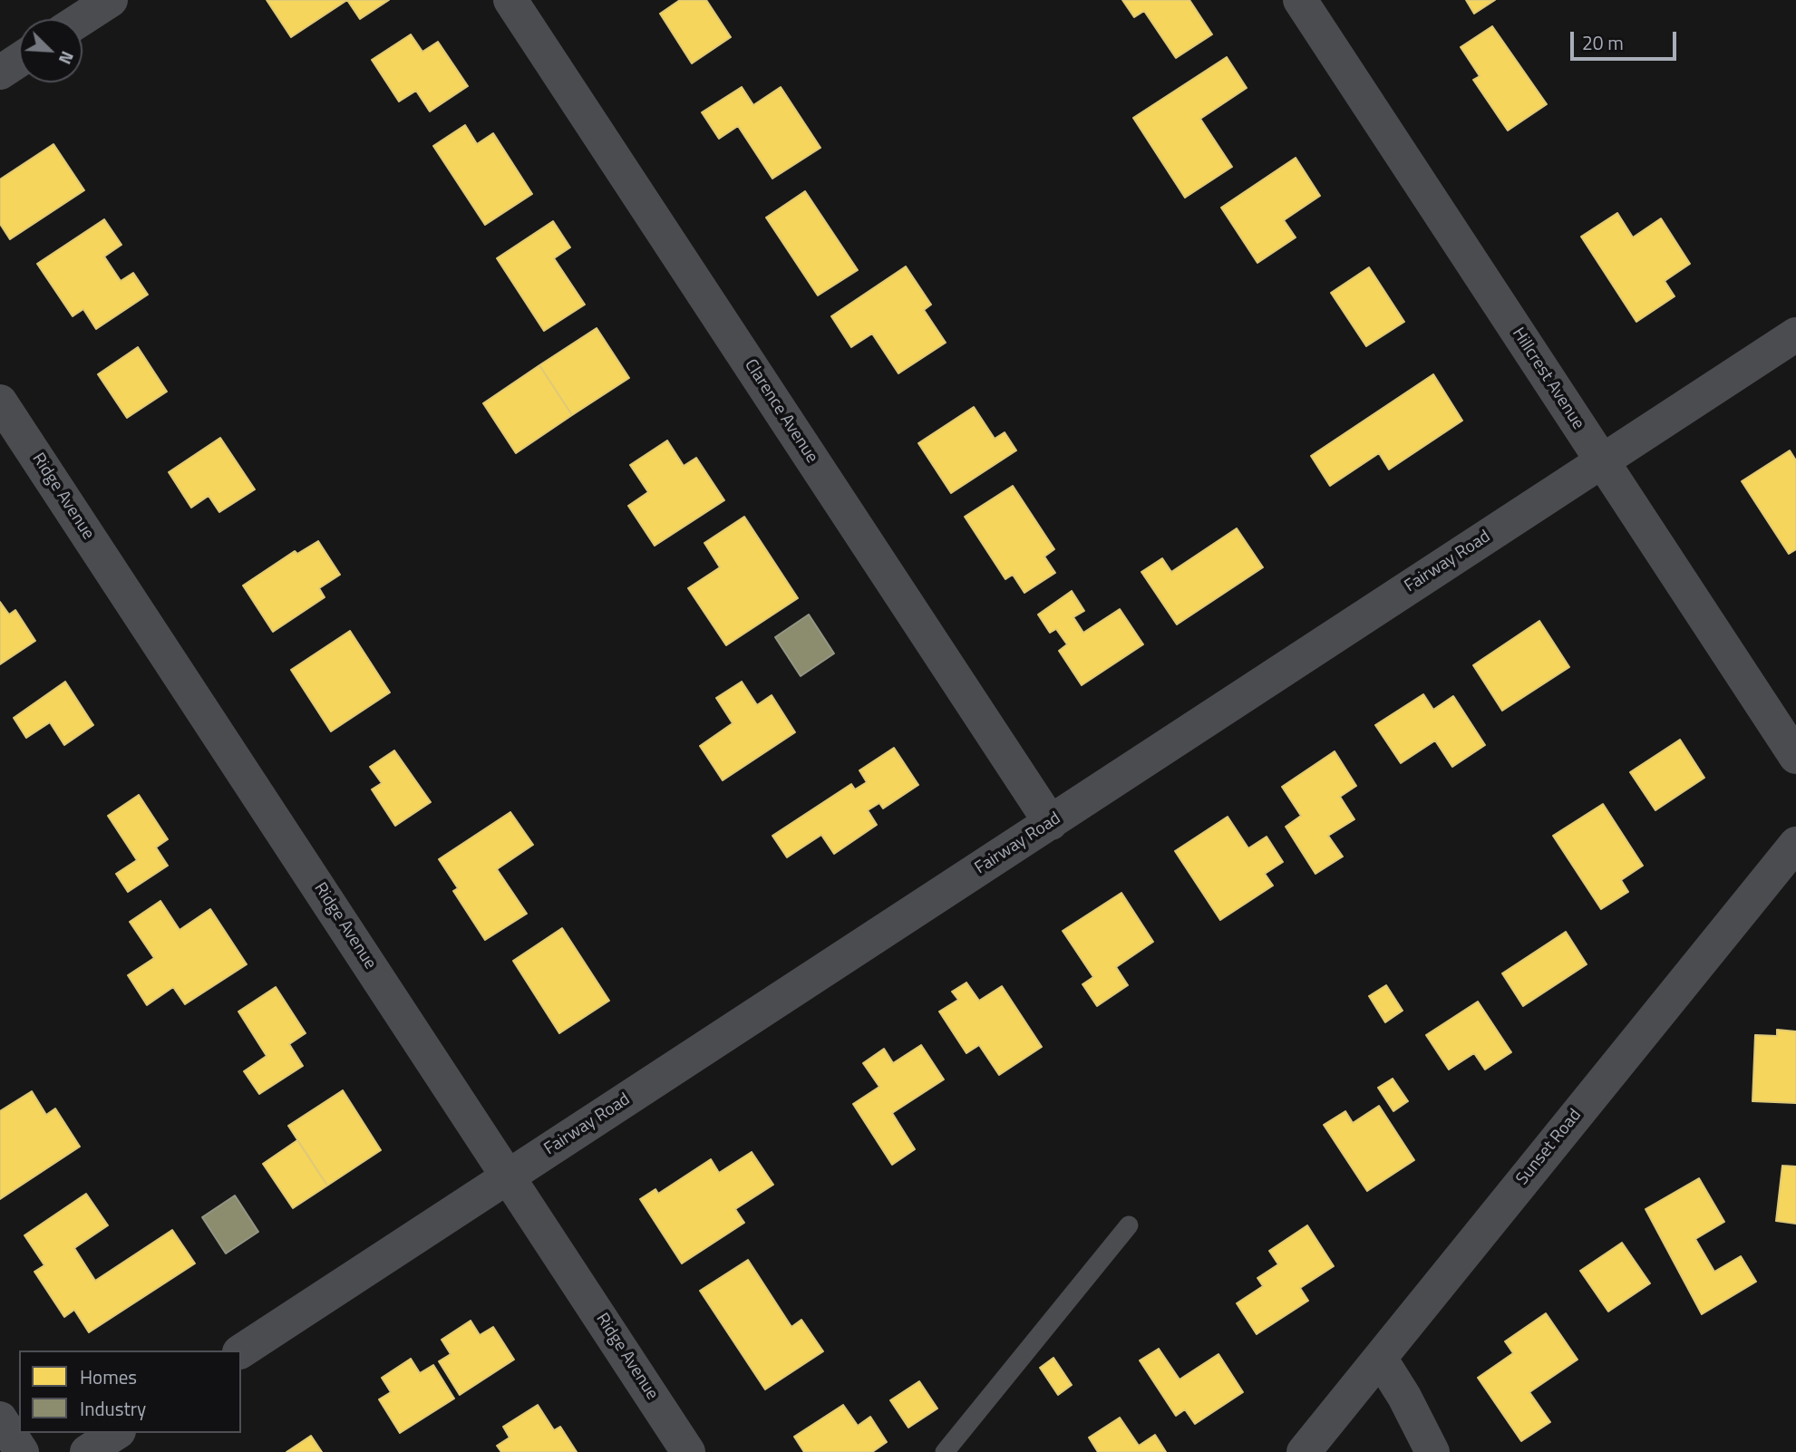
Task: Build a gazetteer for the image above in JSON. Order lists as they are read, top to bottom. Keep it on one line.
{"streets":{"street":["Hillcrest Avenue","Clarence Avenue","Ridge Avenue","Fairway Road","Sunset Road"]},"crossings":[["Hillcrest Avenue","Fairway Road"],["Clarence Avenue","Fairway Road"],["Ridge Avenue","Fairway Road"]],"legend":["Homes","Industry"],"scale_bar":"20 m","north":"bottom right"}
